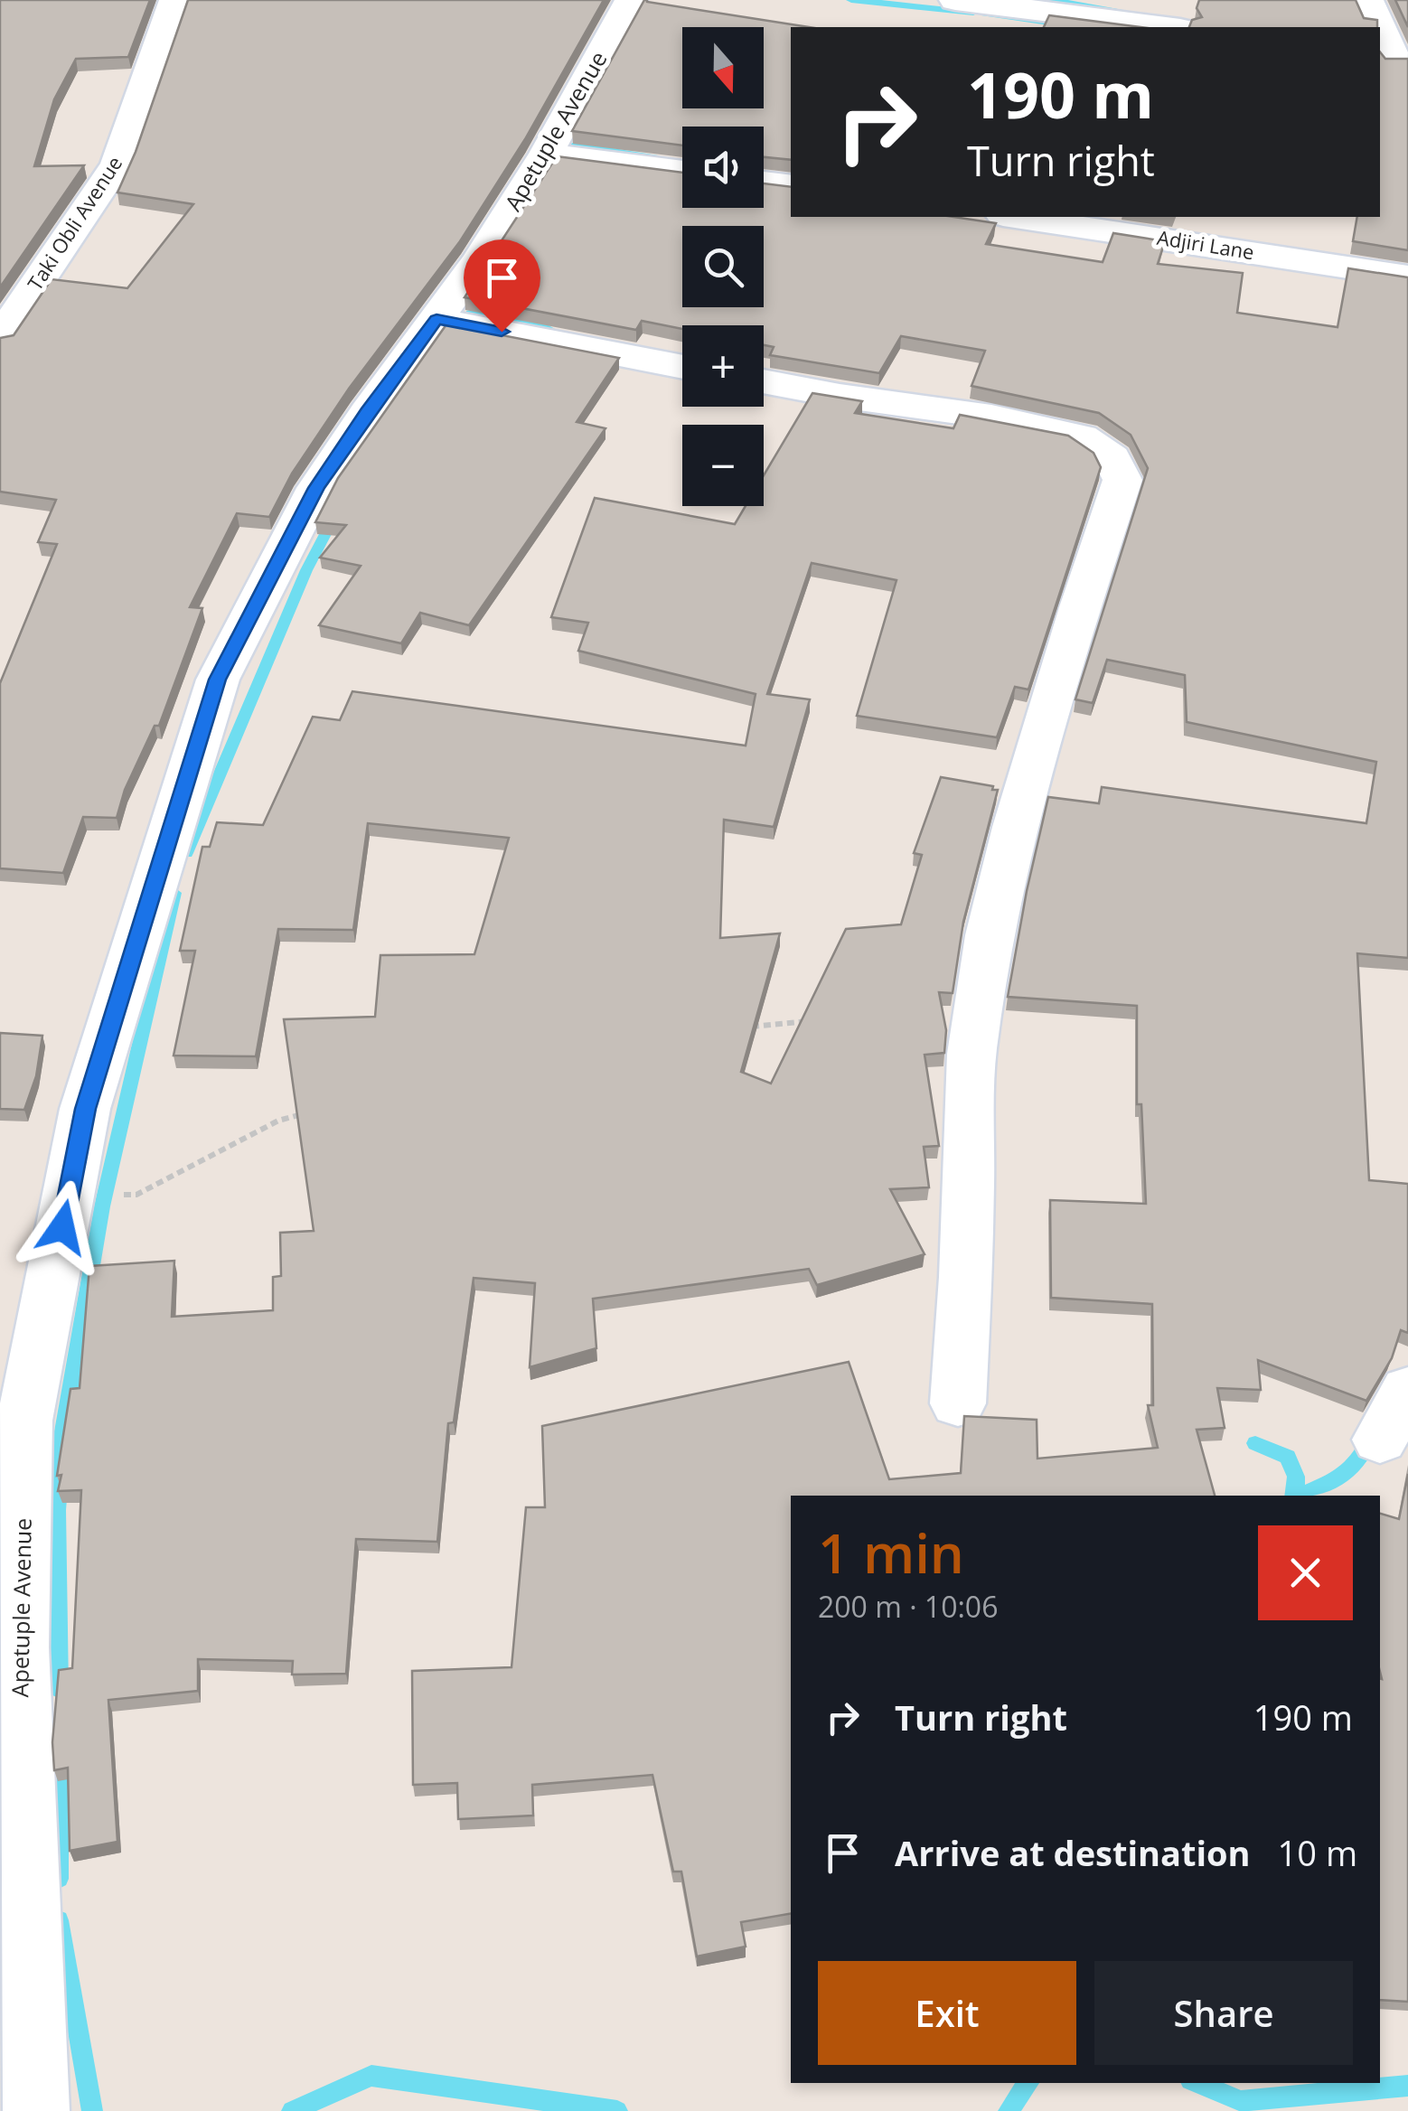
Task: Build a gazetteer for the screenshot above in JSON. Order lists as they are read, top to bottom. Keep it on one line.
{"streets":{"street":["Apetuple Avenue","Taki Obli Avenue","Adjiri Lane"]},"north":"bottom","page":{"map_buttons":["+","−"],"turn":["190 m","Turn right"],"heading":["1 min","200 m · 10:06"],"list":[{"name":"Turn right","value":"190 m"},{"name":"Arrive at destination","value":"10 m"}],"buttons":["Exit","Share"]}}
